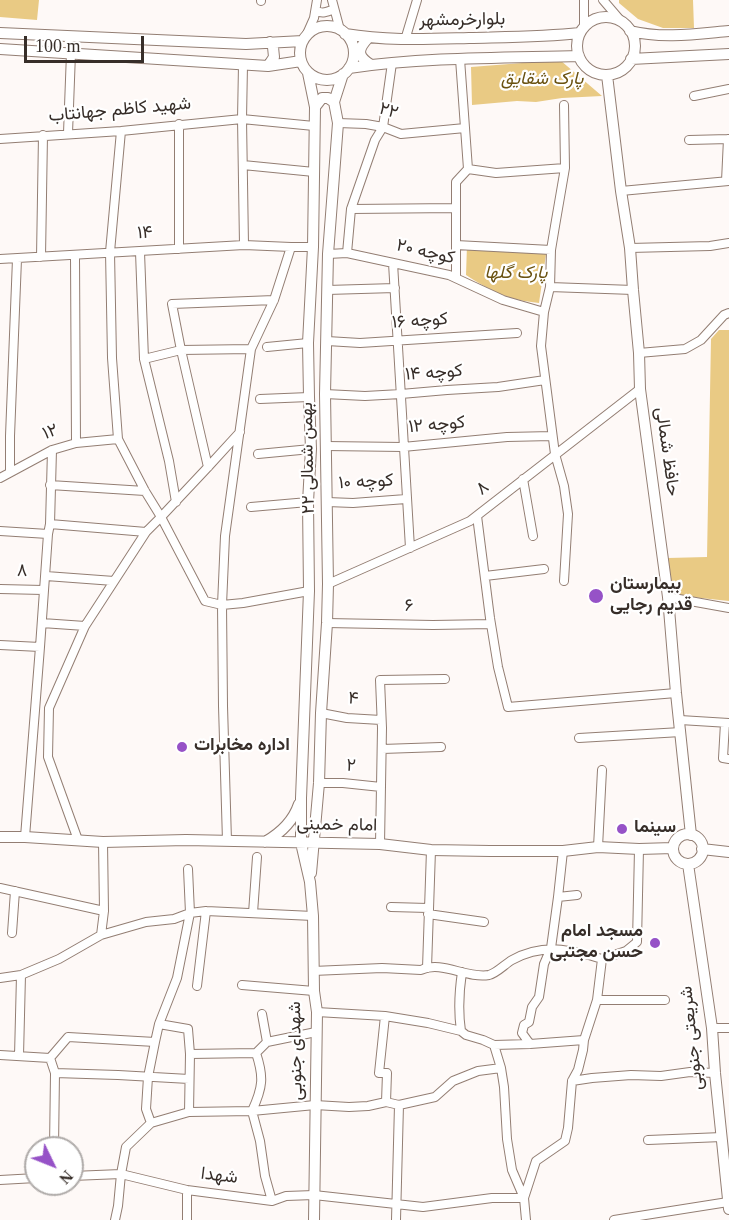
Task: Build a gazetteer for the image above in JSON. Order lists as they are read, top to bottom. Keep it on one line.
{"streets":{"main road":["بلوارخرمشهر","حافظ شمالی","۲۲ بهمن شمالی","امام خمینی","شریعتی جنوبی","شهدای جنوبی"],"street":["شهید کاظم جهانتاب","۲۲","۱۴","کوچه ۲۰","کوچه ۱۶","کوچه ۱۴","کوچه ۱۲","۱۲","کوچه ۱۰","۸","۶","۴","۲","شهدا"]},"crossings":[["بلوارخرمشهر","حافظ شمالی"],["بلوارخرمشهر","۲۲ بهمن شمالی"],["شهید کاظم جهانتاب","۲۲ بهمن شمالی"],["۲۲","۲۲ بهمن شمالی"],["۱۴","۲۲ بهمن شمالی"],["کوچه ۲۰","۲۲ بهمن شمالی"],["کوچه ۱۶","۲۲ بهمن شمالی"],["کوچه ۱۴","۲۲ بهمن شمالی"],["کوچه ۱۲","۲۲ بهمن شمالی"],["حافظ شمالی","۸"],["حافظ شمالی","امام خمینی"],["حافظ شمالی","شریعتی جنوبی"],["۲۲ بهمن شمالی","کوچه ۱۰"],["۲۲ بهمن شمالی","۸"],["۲۲ بهمن شمالی","۶"],["۲۲ بهمن شمالی","۴"],["۲۲ بهمن شمالی","۲"],["۲۲ بهمن شمالی","امام خمینی"],["۲۲ بهمن شمالی","شهدای جنوبی"],["امام خمینی","شریعتی جنوبی"],["امام خمینی","شهدای جنوبی"],["شهدای جنوبی","شهدا"]],"parks":["پارک شقایق","پارک گلها"],"places":["بیمارستان قدیم رجایی","اداره مخابرات","سینما","مسجد امام حسن مجتبی"],"scale_bar":"100 m","north":"bottom right"}
